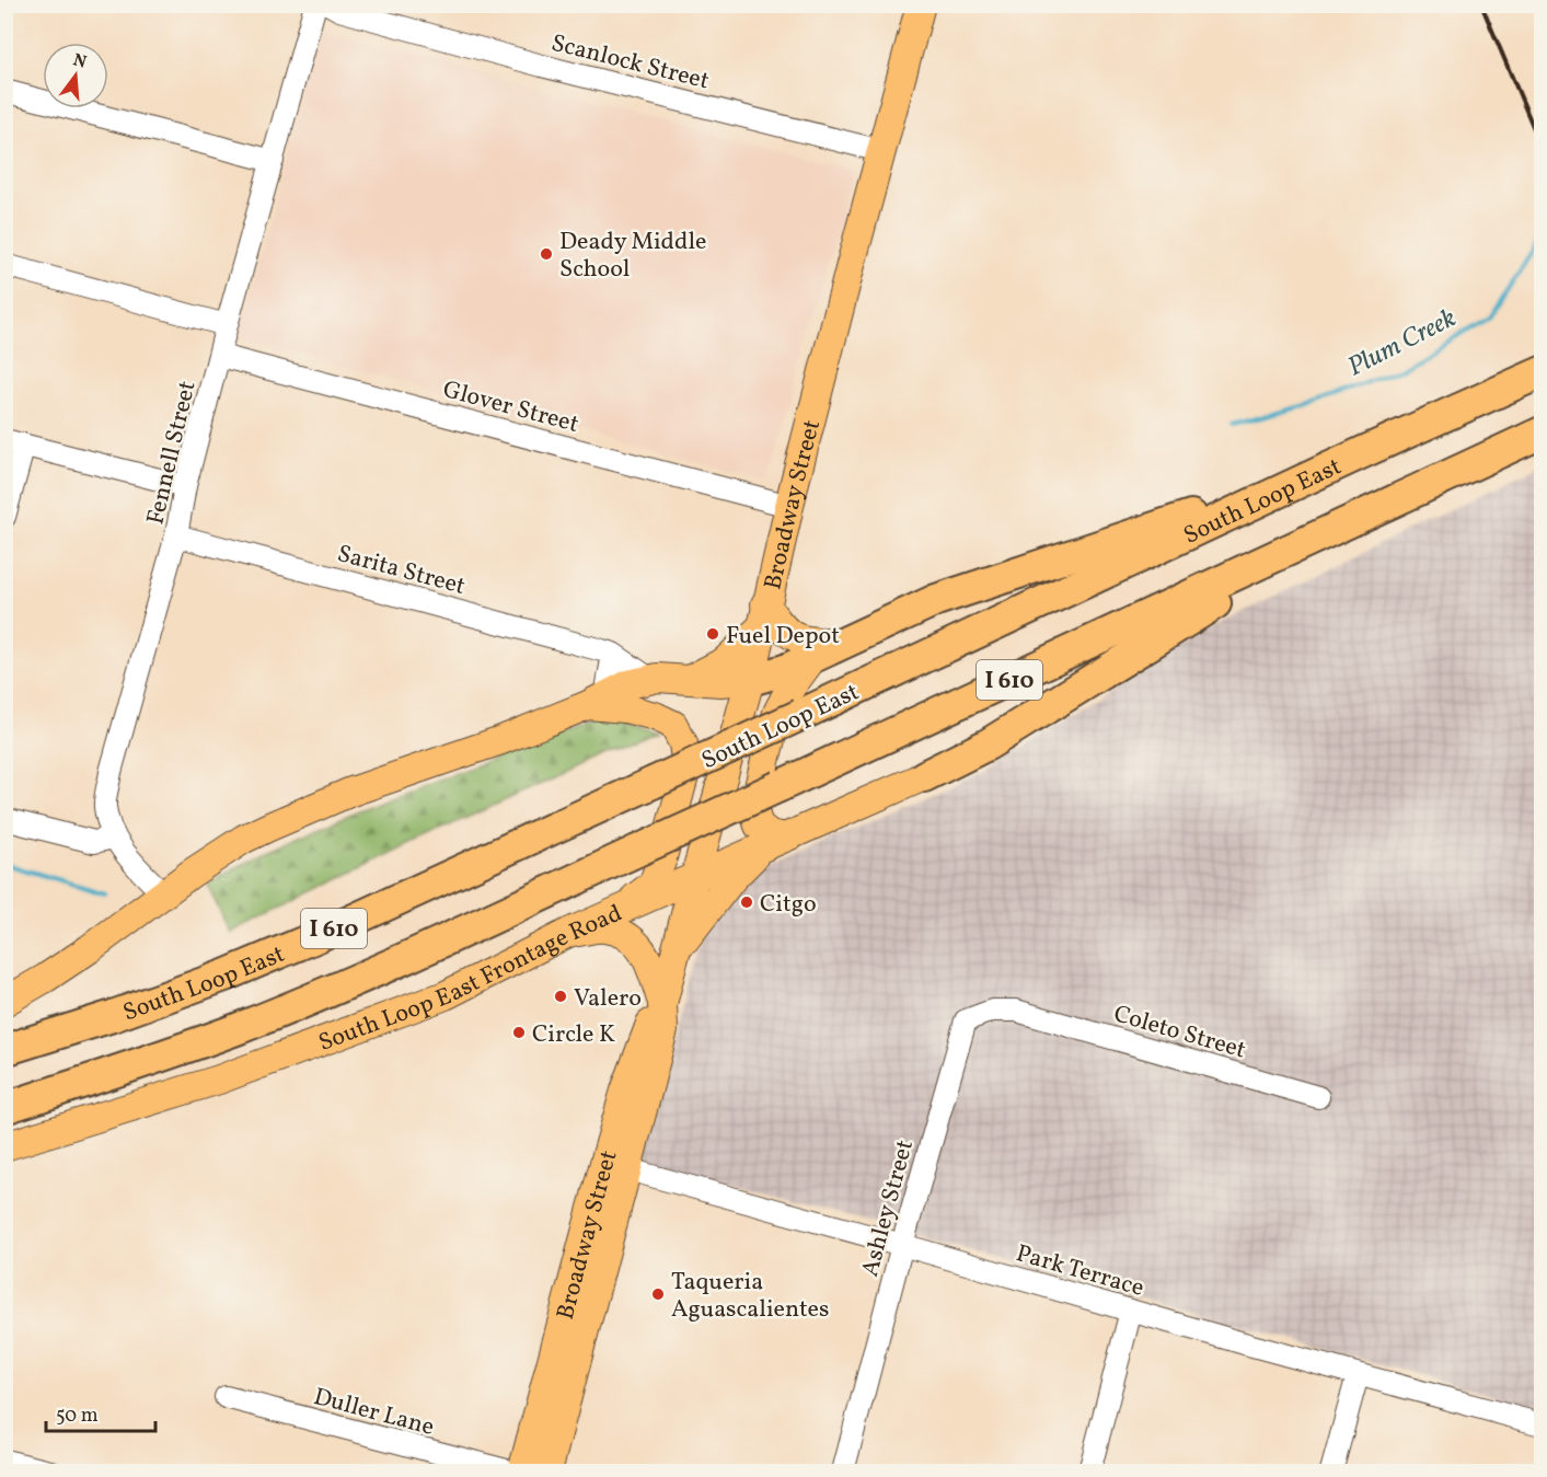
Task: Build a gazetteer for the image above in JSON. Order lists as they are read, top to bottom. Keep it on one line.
{"streets":{"highway":["South Loop East","I 610"],"main road":["Broadway Street","South Loop East Frontage Road"],"street":["Scanlock Street","Glover Street","Fennell Street","Sarita Street","Coleto Street","Ashley Street","Park Terrace","Duller Lane"]},"crossings":[["Scanlock Street","Broadway Street"],["Glover Street","Fennell Street"],["Glover Street","Broadway Street"],["Fennell Street","Sarita Street"],["Broadway Street","South Loop East Frontage Road"],["Broadway Street","Park Terrace"],["Coleto Street","Ashley Street"],["Ashley Street","Park Terrace"]],"water":["Plum Creek"],"places":["Deady Middle School","Fuel Depot","Citgo","Valero","Circle K","Taqueria Aguascalientes"],"scale_bar":"50 m","north":"top"}
